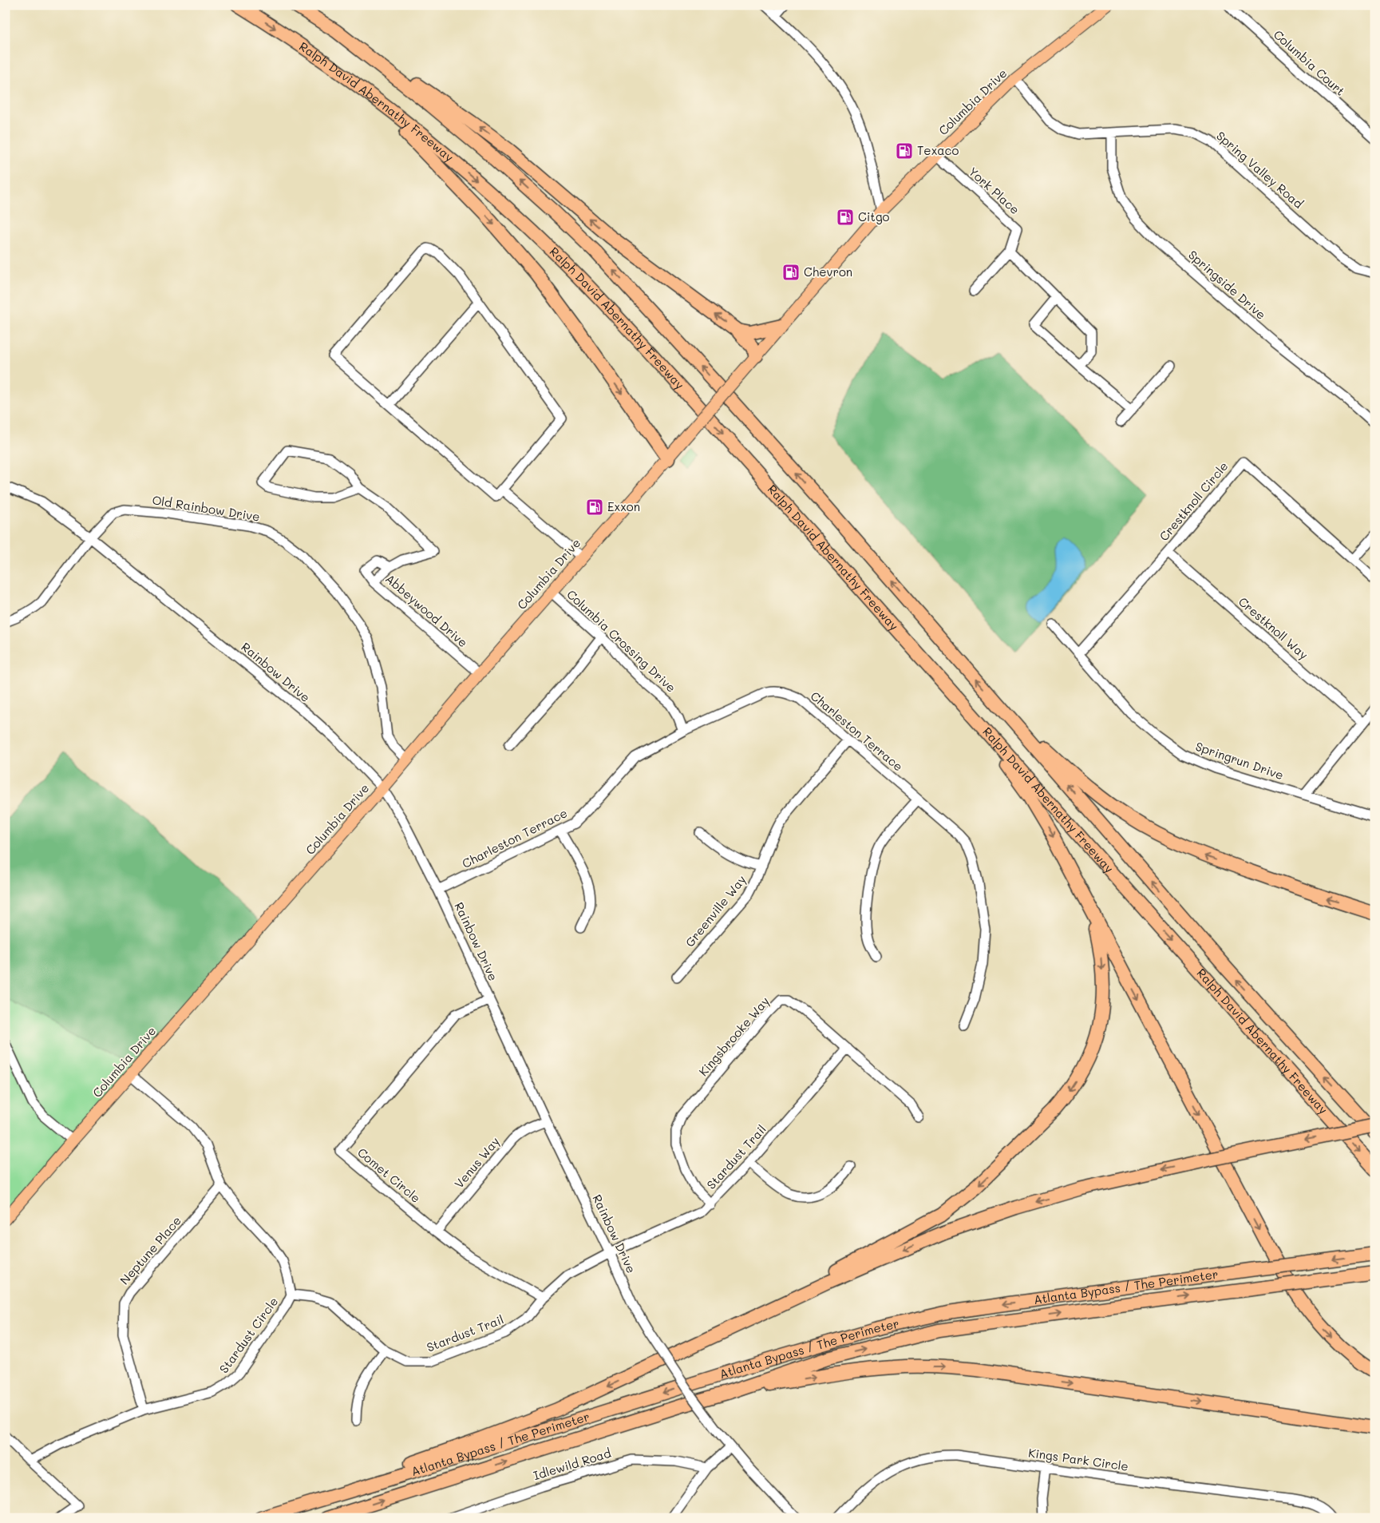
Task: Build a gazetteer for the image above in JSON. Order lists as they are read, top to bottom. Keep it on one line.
{"streets":{"highway":["Ralph David Abernathy Freeway","Atlanta Bypass / The Perimeter"],"main road":["Columbia Drive"],"street":["Columbia Court","Spring Valley Road","York Place","Springside Drive","Crestknoll Circle","Old Rainbow Drive","Abbeywood Drive","Crestknoll Way","Columbia Crossing Drive","Rainbow Drive","Charleston Terrace","Springrun Drive","Greenville Way","Kingsbrooke Way","Stardust Trail","Venus Way","Comet Circle","Neptune Place","Stardust Circle","Kings Park Circle","Idlewild Road"]},"crossings":[["Columbia Drive","Spring Valley Road"],["Columbia Drive","York Place"],["Columbia Drive","Old Rainbow Drive"],["Columbia Drive","Abbeywood Drive"],["Columbia Drive","Columbia Crossing Drive"],["Columbia Drive","Rainbow Drive"],["Columbia Drive","Stardust Circle"],["Spring Valley Road","Springside Drive"],["Crestknoll Circle","Crestknoll Way"],["Crestknoll Circle","Springrun Drive"],["Old Rainbow Drive","Rainbow Drive"],["Columbia Crossing Drive","Charleston Terrace"],["Rainbow Drive","Charleston Terrace"],["Rainbow Drive","Stardust Trail"],["Rainbow Drive","Venus Way"],["Rainbow Drive","Comet Circle"],["Charleston Terrace","Greenville Way"],["Kingsbrooke Way","Stardust Trail"],["Stardust Trail","Comet Circle"],["Stardust Trail","Stardust Circle"],["Venus Way","Comet Circle"],["Neptune Place","Stardust Circle"]],"places":{"fuel station":["Texaco","Citgo","Chevron","Exxon"]}}
